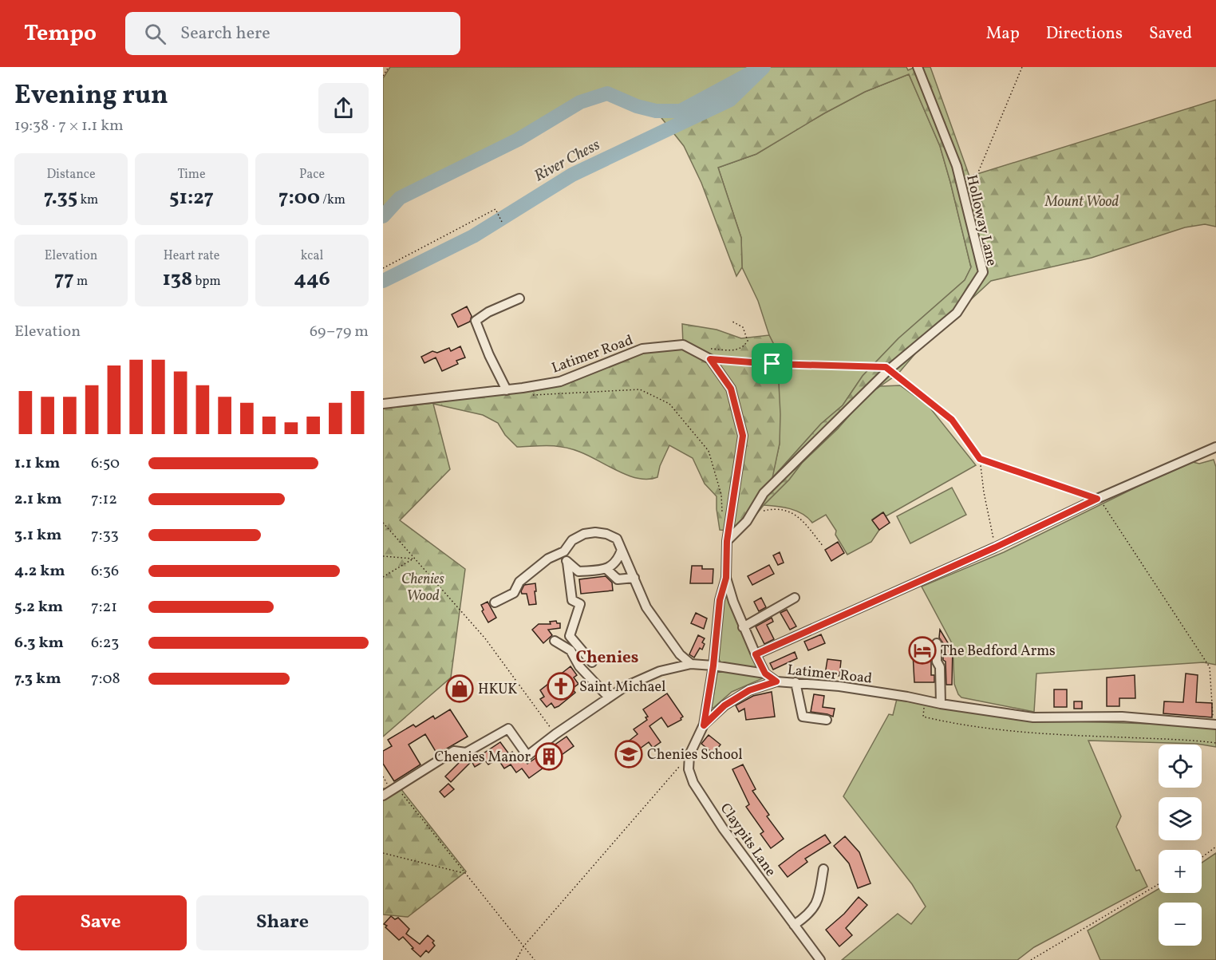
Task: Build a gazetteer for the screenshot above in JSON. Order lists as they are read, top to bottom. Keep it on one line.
{"streets":{"street":["Holloway Lane","Latimer Road","Claypits Lane"]},"crossings":[["Holloway Lane","Latimer Road"]],"districts":["Chenies"],"water":["River Chess"],"parks":["Mount Wood","Chenies Wood"],"places":{"hotel":["The Bedford Arms"],"church":["Saint Michael"],"shop":["HKUK"],"school or university":["Chenies School"],"building":["Chenies Manor"]},"page":{"header":"Tempo","search":"Search here","nav":["Map","Directions","Saved"],"heading":["Evening run","19:38 · 7 × 1.1 km"],"stats":[["Distance","7.35 km"],["Time","51:27"],["Pace","7:00 /km"],["Elevation","77 m"],["Heart rate","138 bpm"],["kcal","446"]],"chart":["Elevation","69–79 m"],"list":[{"name":"1.1 km","note":"6:50"},{"name":"2.1 km","note":"7:12"},{"name":"3.1 km","note":"7:33"},{"name":"4.2 km","note":"6:36"},{"name":"5.2 km","note":"7:21"},{"name":"6.3 km","note":"6:23"},{"name":"7.3 km","note":"7:08"}],"map_buttons":["+","−"],"buttons":["Save","Share"]}}
